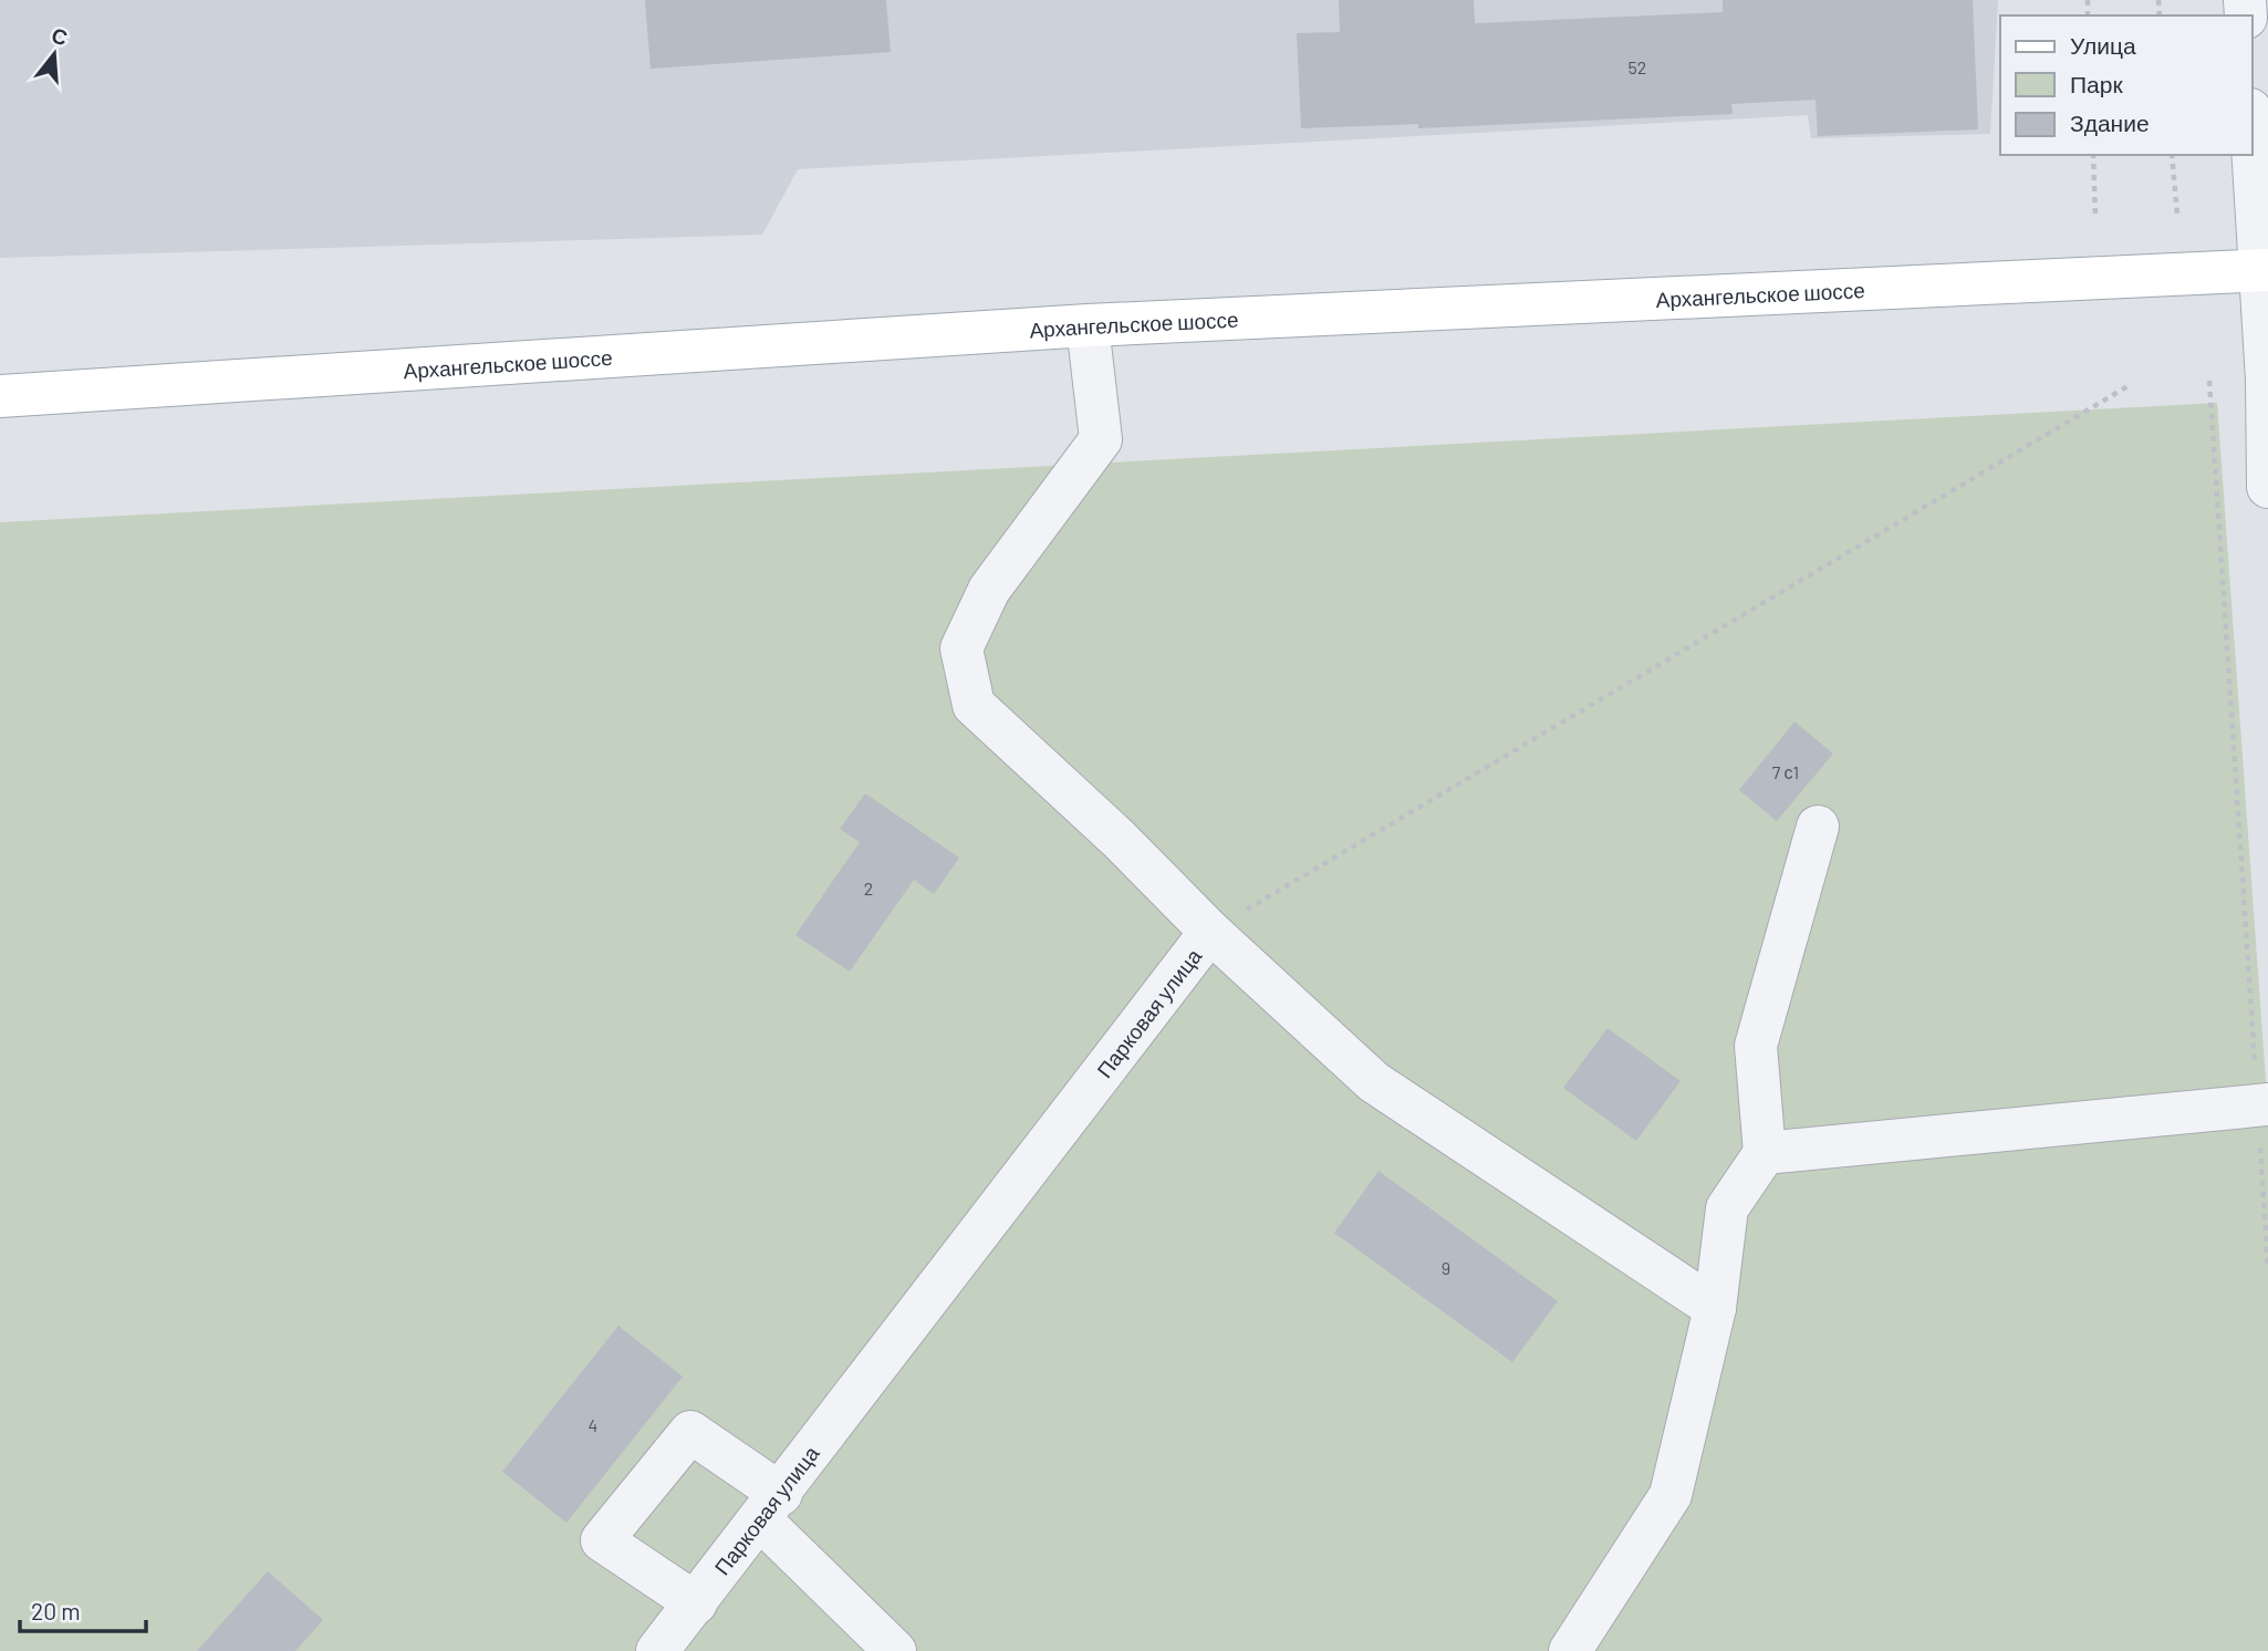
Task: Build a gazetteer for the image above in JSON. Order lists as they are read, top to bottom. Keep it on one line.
{"streets":{"main road":["Архангельское шоссе"],"street":["Парковая улица"]},"crossings":[["Архангельское шоссе","Парковая улица"]],"house_numbers":["52","7 с1","2","9","4"],"legend":["Улица","Парк","Здание"],"scale_bar":"20 m","north":"top"}
